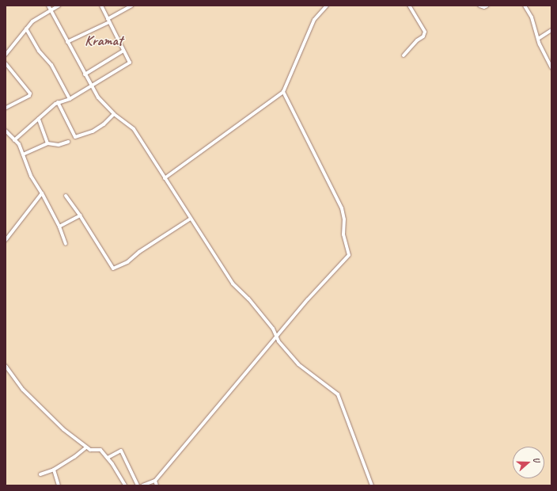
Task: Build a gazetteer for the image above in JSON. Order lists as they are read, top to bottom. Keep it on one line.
{"districts":["Kramat"],"north":"right"}
